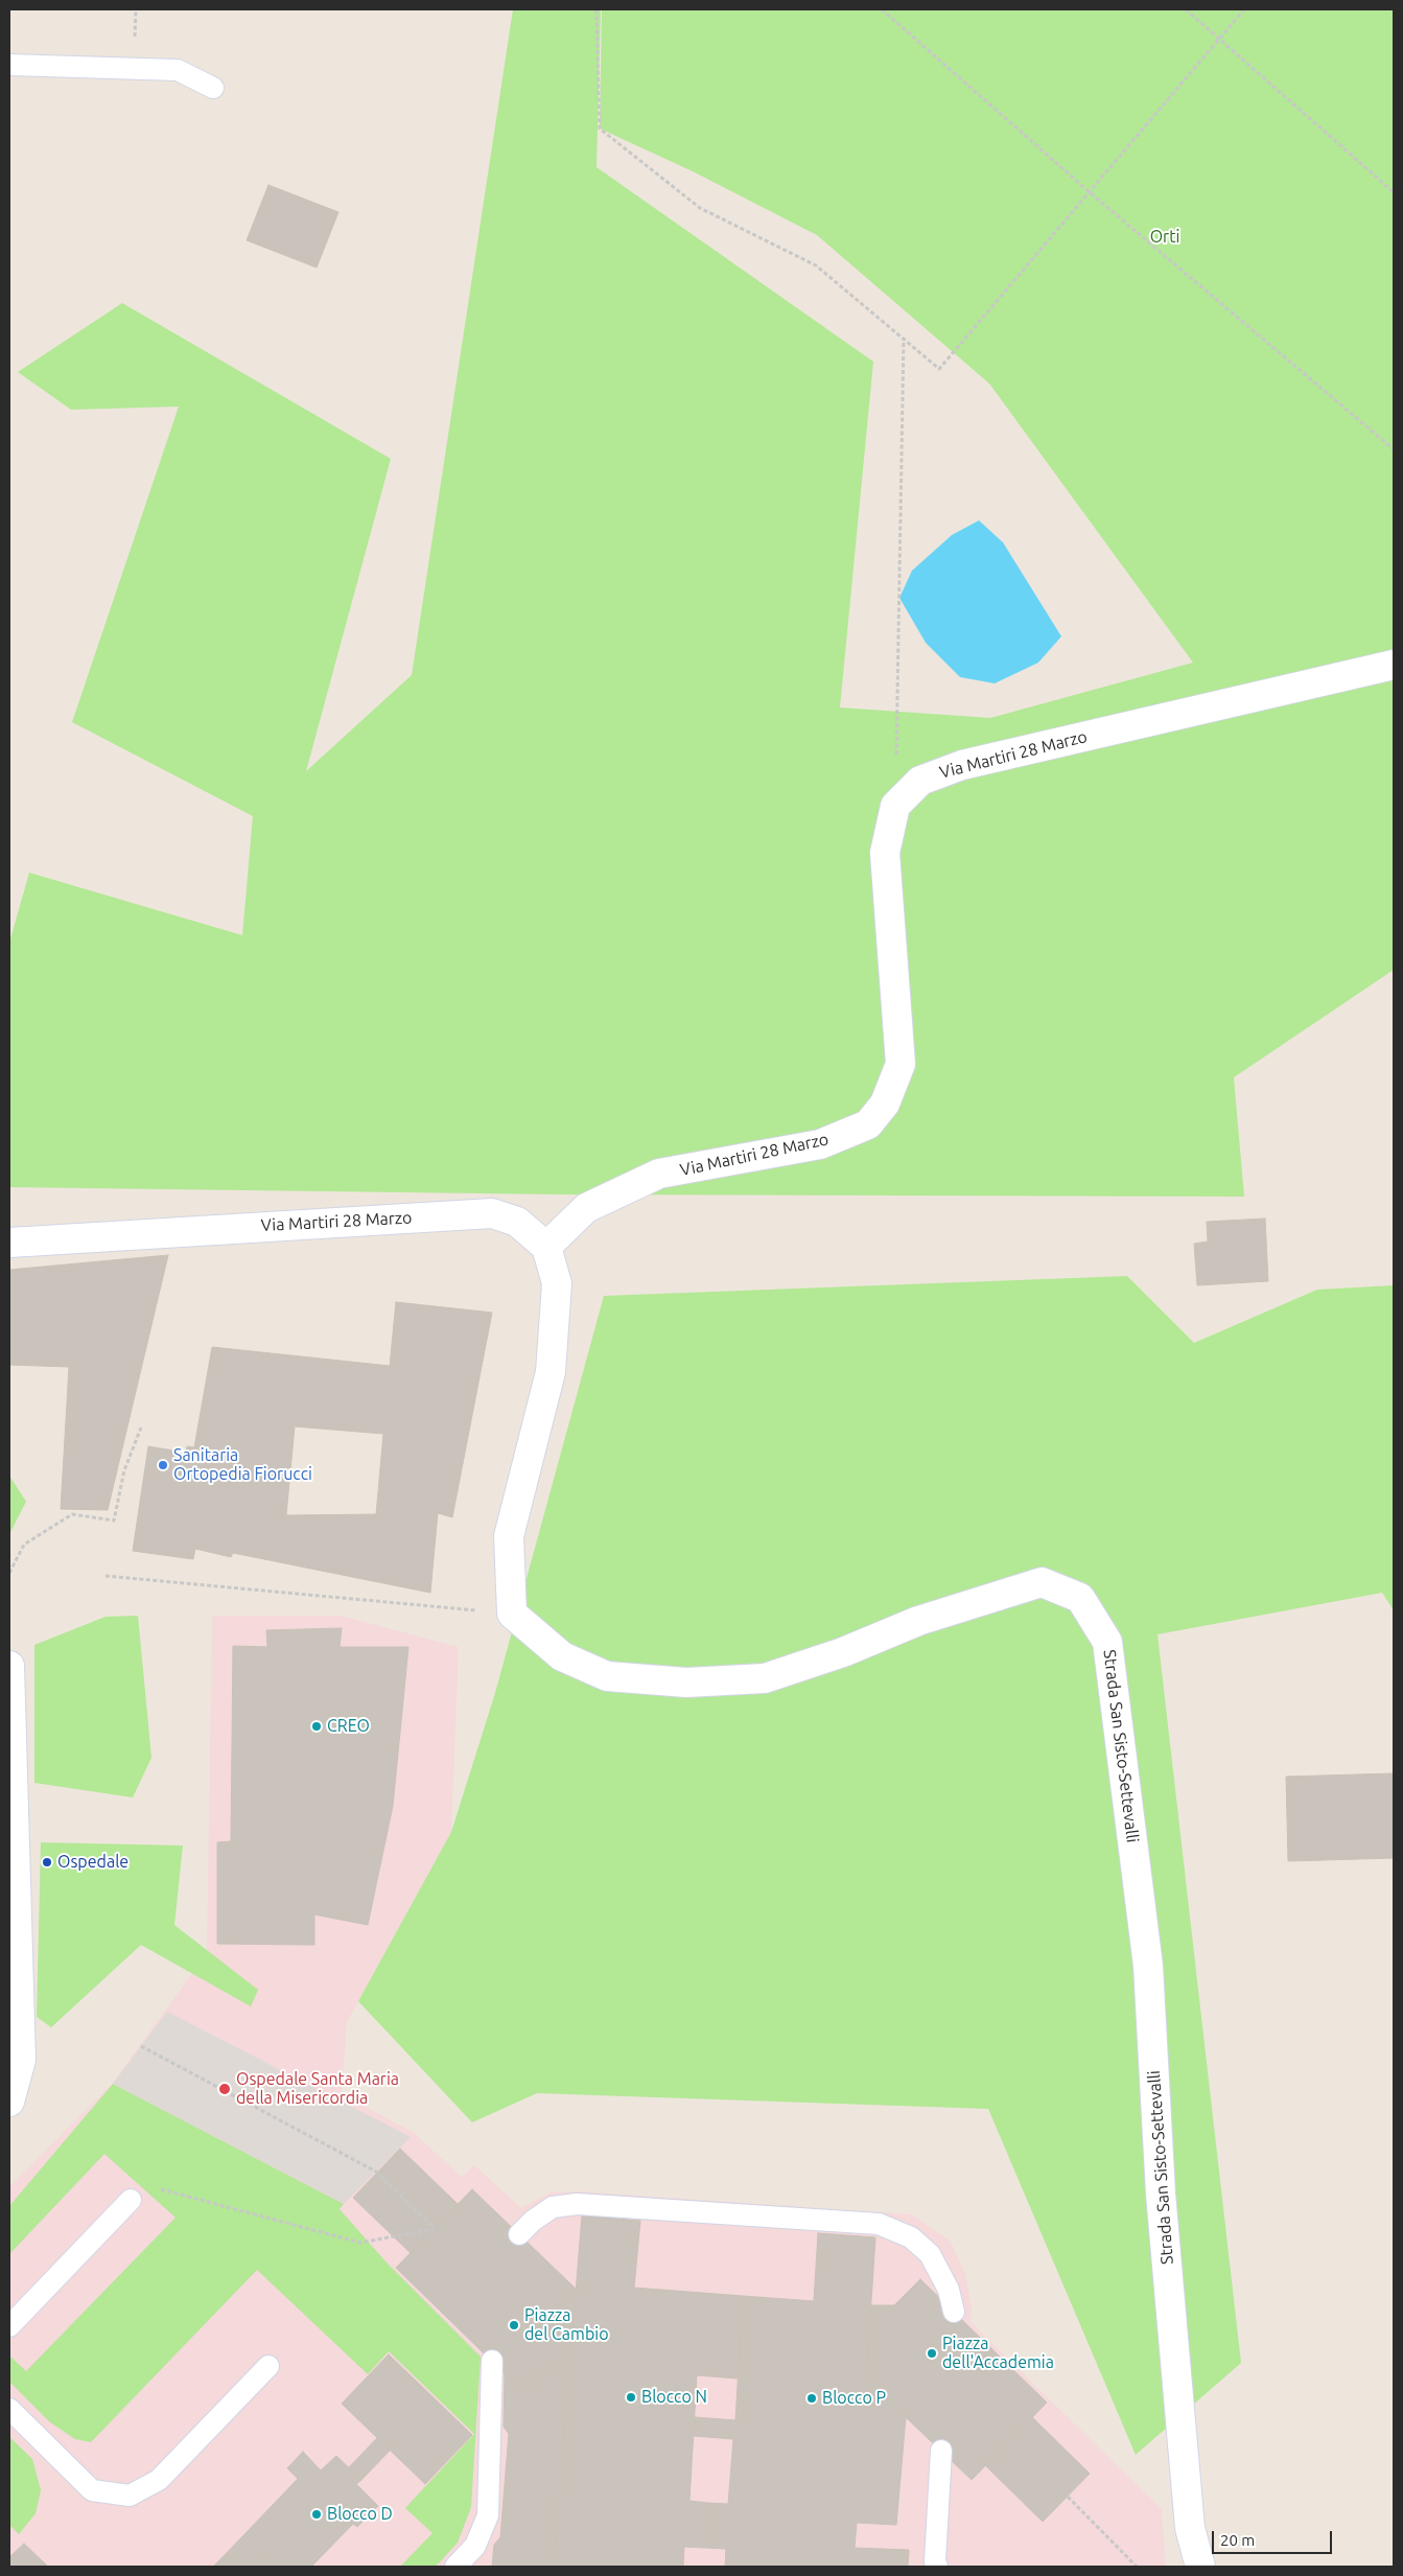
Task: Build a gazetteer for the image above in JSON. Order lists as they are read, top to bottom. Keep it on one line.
{"streets":{"street":["Via Martiri 28 Marzo","Strada San Sisto-Settevalli"]},"parks":["Orti"],"places":["Sanitaria Ortopedia Fiorucci","CREO","Ospedale","Ospedale Santa Maria della Misericordia","Piazza del Cambio","Piazza dell'Accademia","Blocco N","Blocco P","Blocco D"],"scale_bar":"20 m"}
